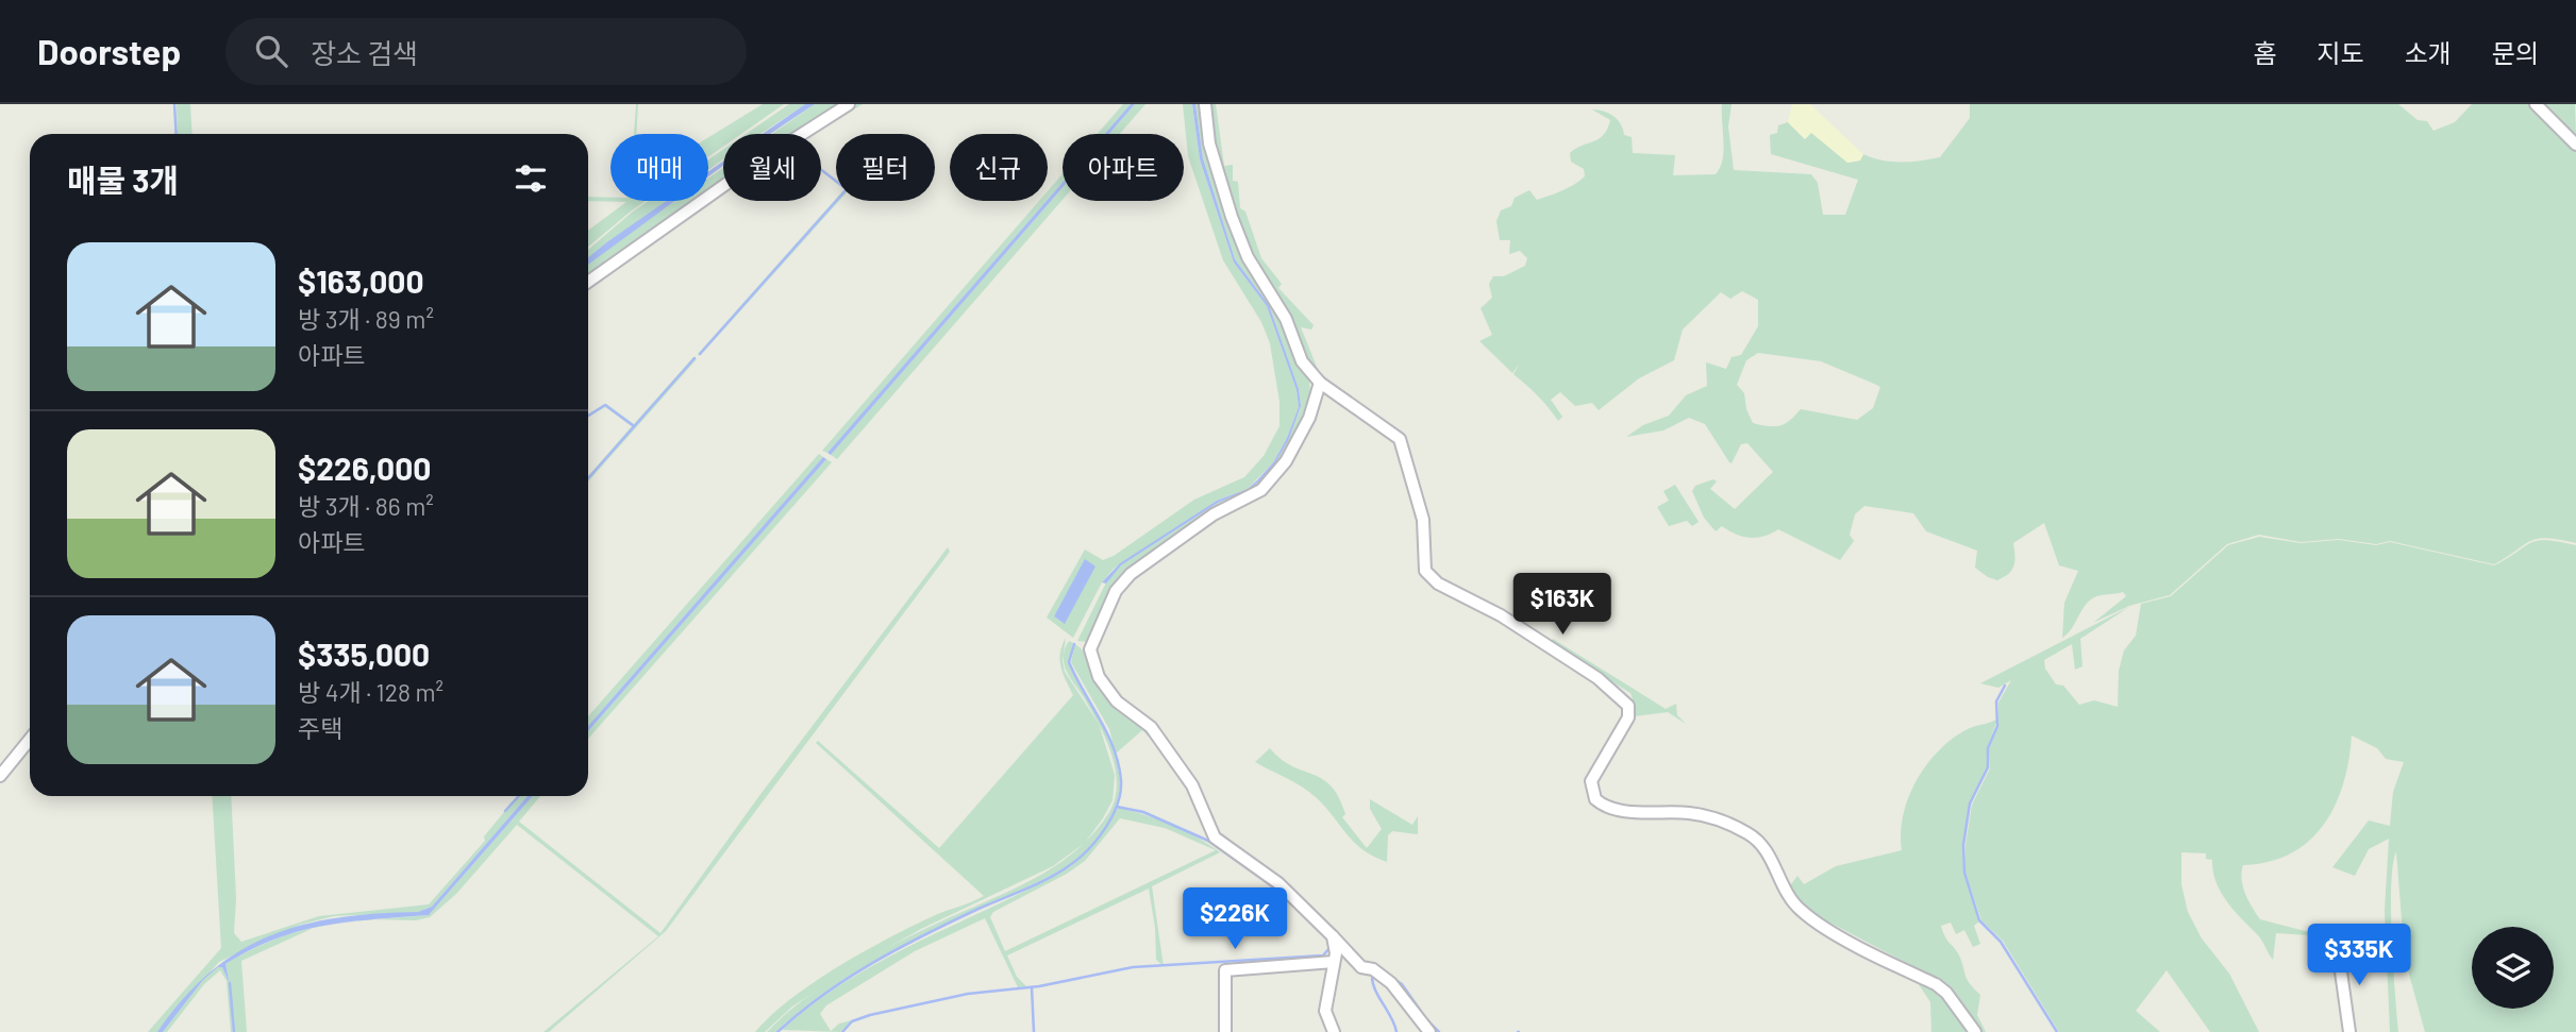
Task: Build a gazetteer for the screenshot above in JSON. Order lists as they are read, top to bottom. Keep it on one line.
{"page":{"header":"Doorstep","search":"장소 검색","nav":["홈","지도","소개","문의"],"chip":["매매","월세","필터","신규","아파트"],"heading":"매물 3개","list":[{"name":"$163,000","note":"방 3개 · 89 m² · 아파트"},{"name":"$226,000","note":"방 3개 · 86 m² · 아파트"},{"name":"$335,000","note":"방 4개 · 128 m² · 주택"}],"price":["$163K","$226K","$335K"]}}
